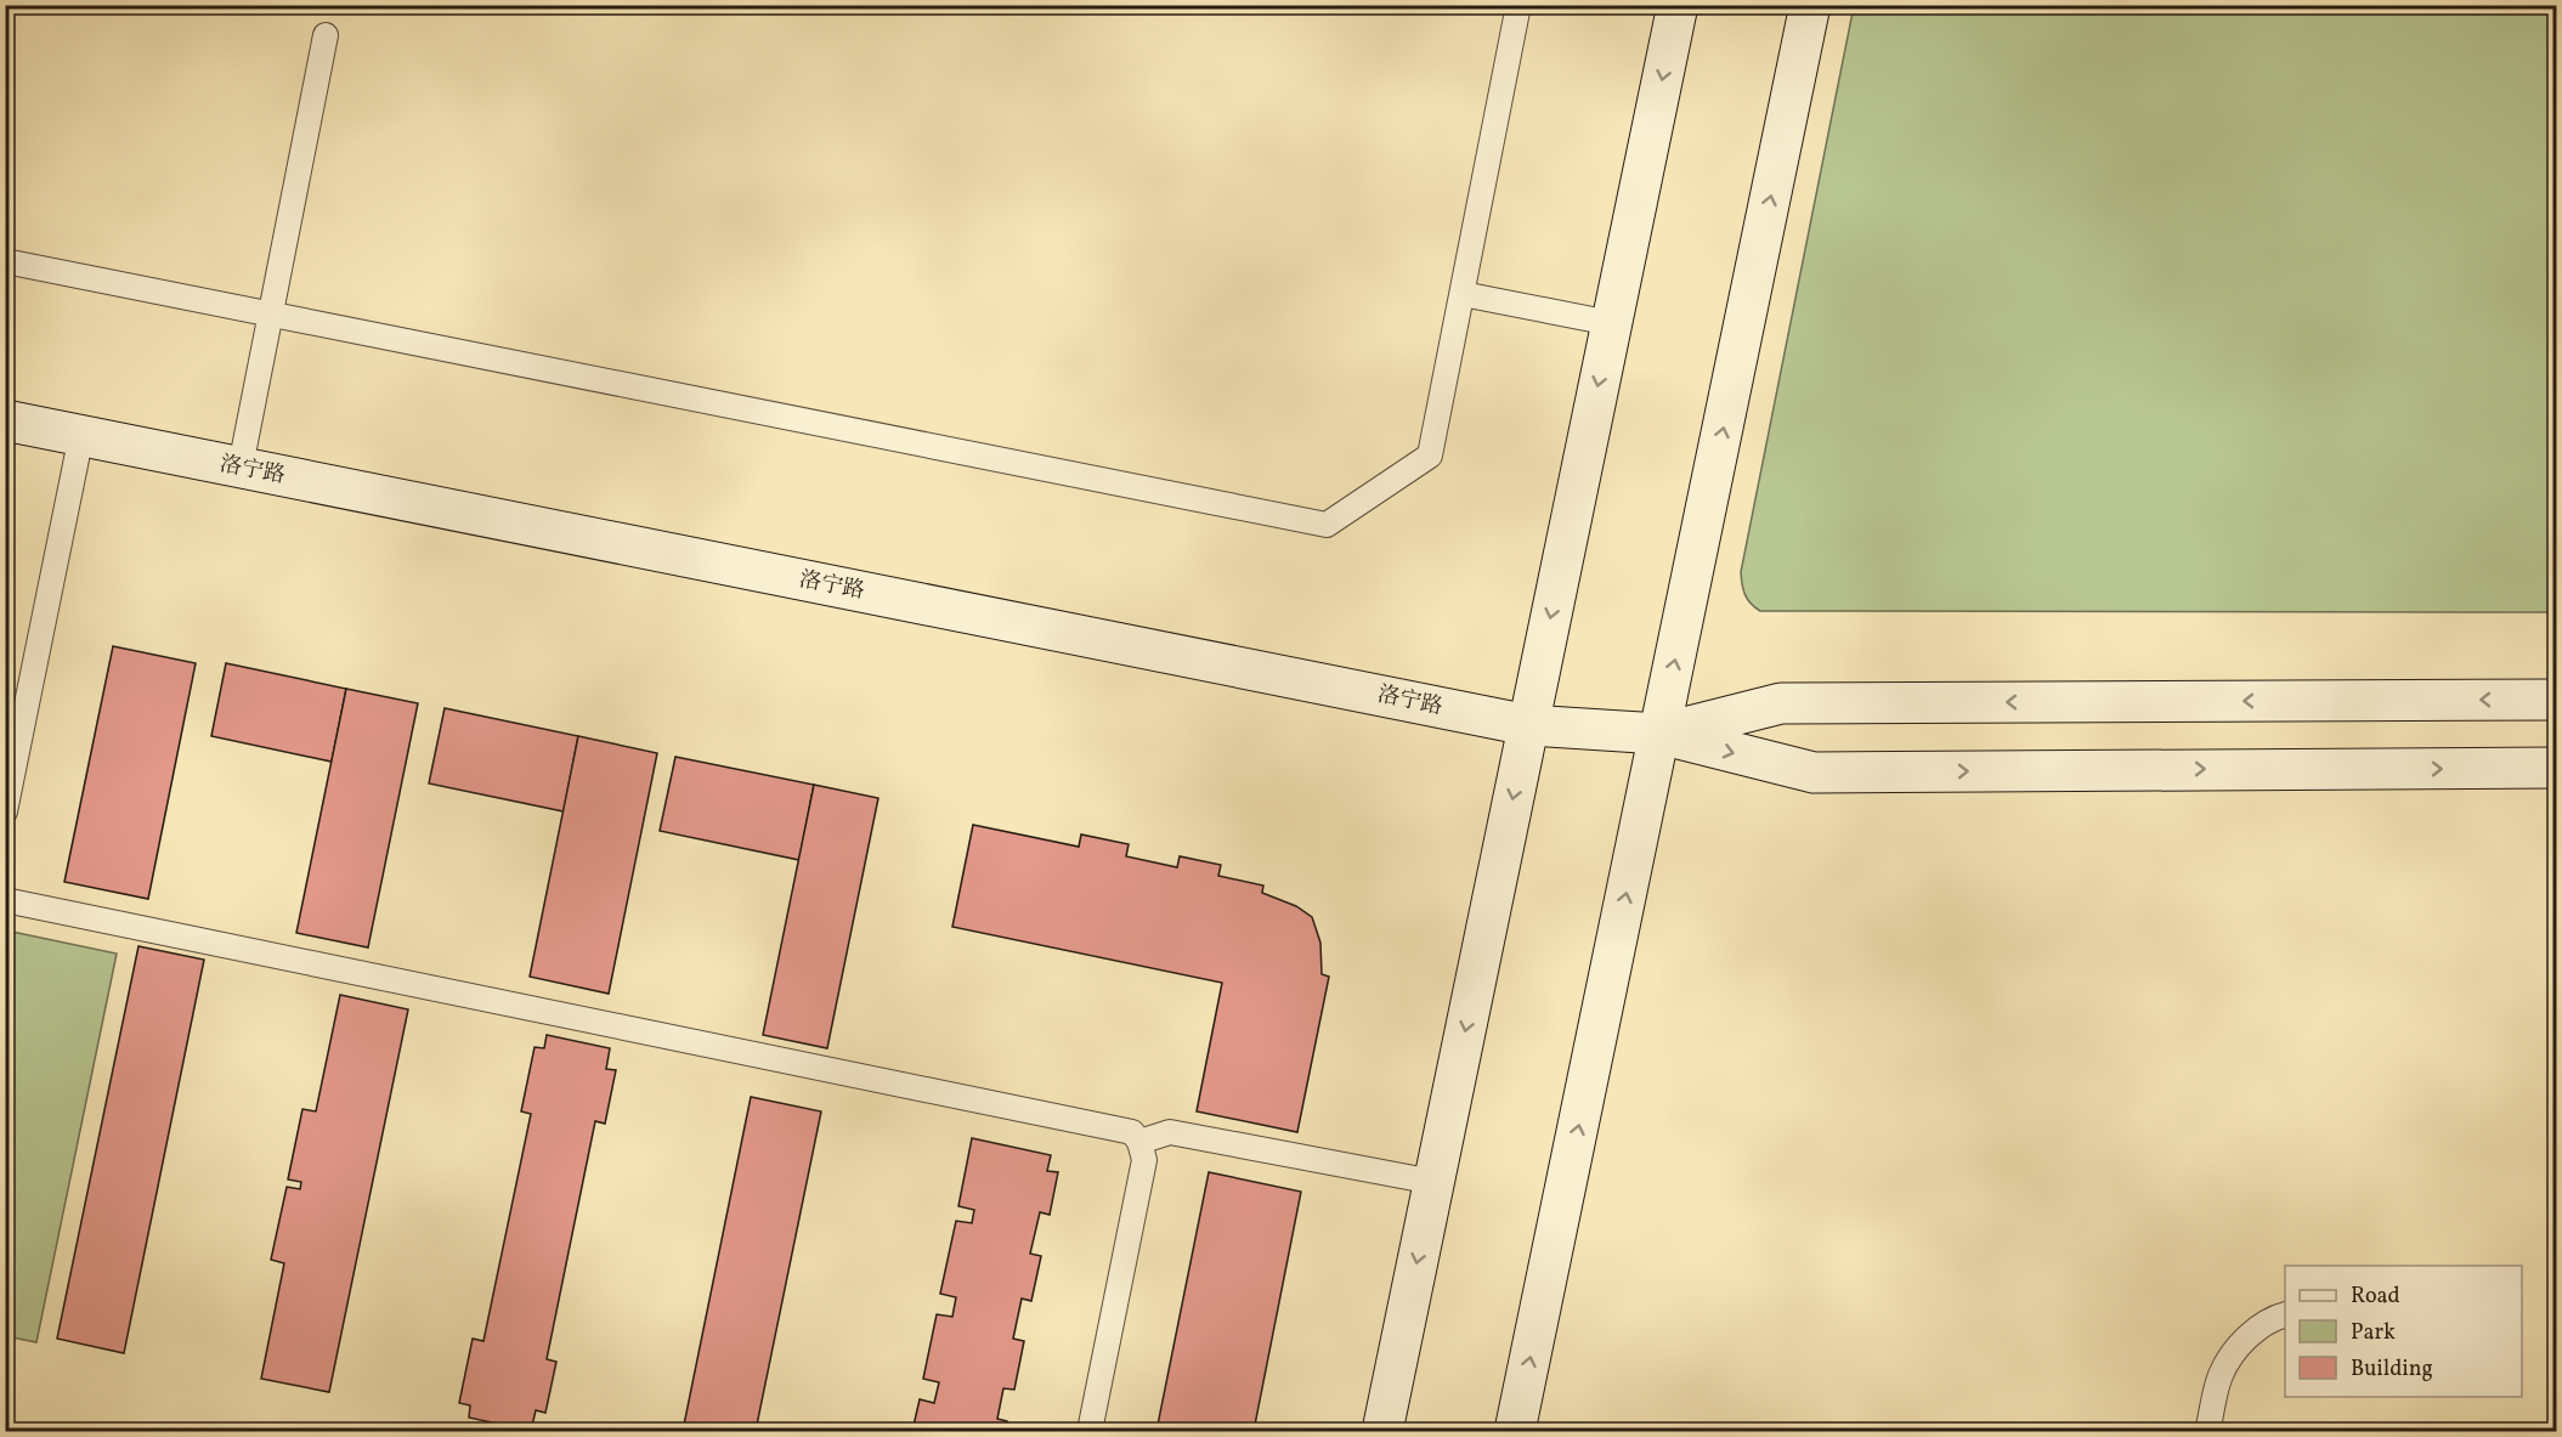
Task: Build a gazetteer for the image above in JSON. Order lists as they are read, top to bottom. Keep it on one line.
{"streets":{"main road":["洛宁路"]},"legend":["Road","Park","Building"]}
